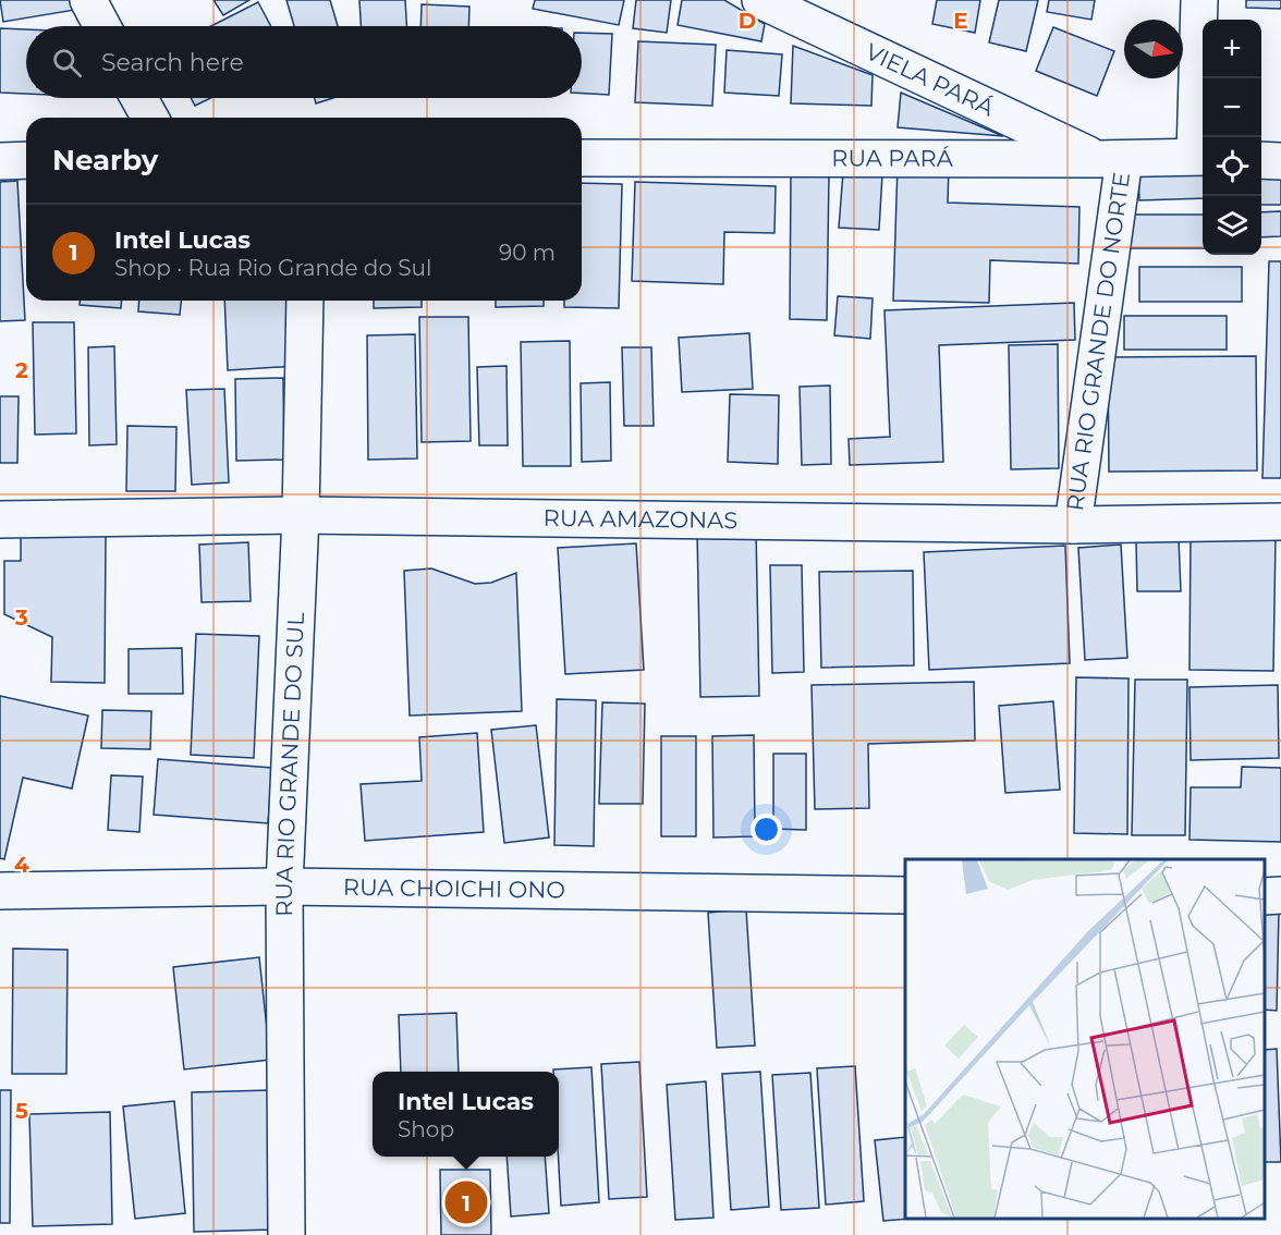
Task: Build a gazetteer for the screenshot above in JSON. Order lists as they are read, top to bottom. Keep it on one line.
{"streets":{"street":["VIELA PARÁ","RUA PARÁ","RUA RIO GRANDE DO NORTE","RUA AMAZONAS","RUA RIO GRANDE DO SUL","RUA CHOICHI ONO"]},"crossings":[["VIELA PARÁ","RUA PARÁ"],["VIELA PARÁ","RUA RIO GRANDE DO NORTE"],["RUA PARÁ","RUA RIO GRANDE DO NORTE"],["RUA RIO GRANDE DO NORTE","RUA AMAZONAS"],["RUA AMAZONAS","RUA RIO GRANDE DO SUL"],["RUA RIO GRANDE DO SUL","RUA CHOICHI ONO"]],"north":"right","page":{"map_buttons":["+","−"],"search":"Search here","heading":"Nearby","list":[{"mark":"1","name":"Intel Lucas","note":"Shop · Rua Rio Grande do Sul","value":"90 m"}],"popup":["Intel Lucas","Shop"],"pins":"1"},"grid":{"columns":["D","E"],"rows":["2","3","4","5"]}}
